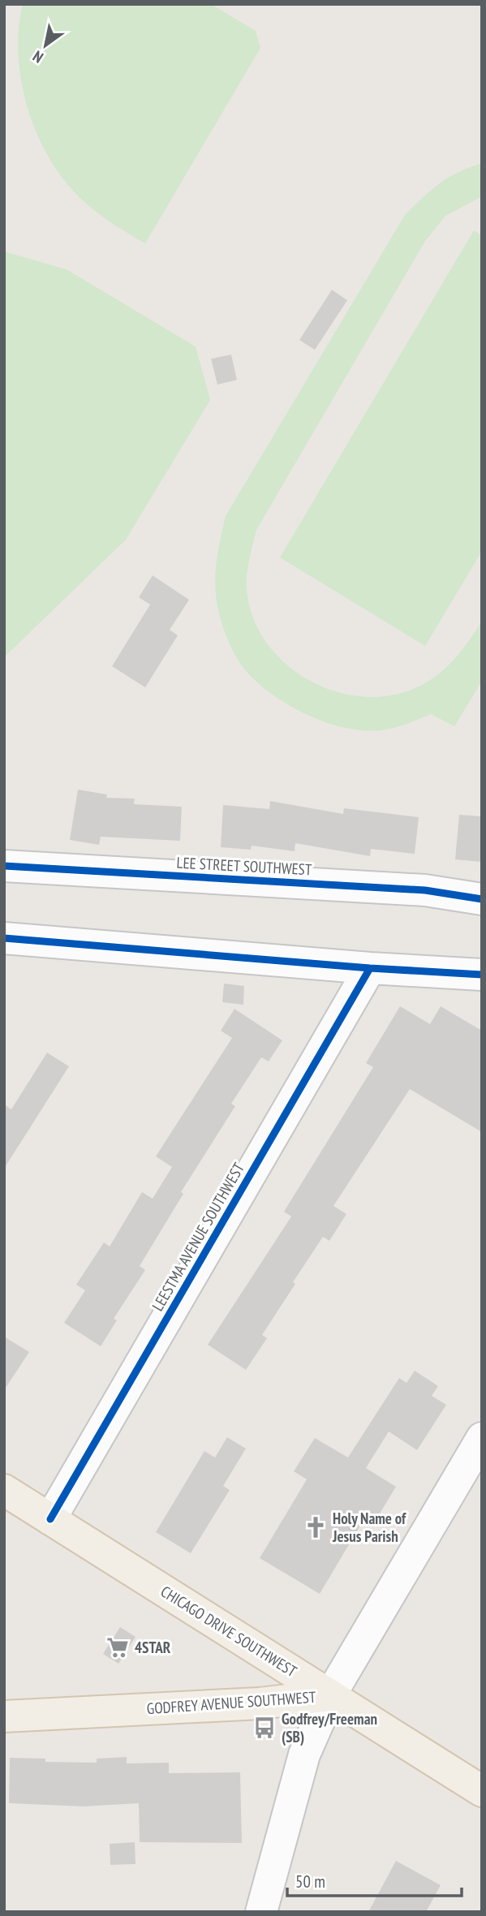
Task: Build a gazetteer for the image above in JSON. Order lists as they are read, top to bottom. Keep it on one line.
{"streets":{"main road":["CHICAGO DRIVE SOUTHWEST","GODFREY AVENUE SOUTHWEST"],"street":["LEE STREET SOUTHWEST","LEESTMA AVENUE SOUTHWEST"]},"crossings":[["LEESTMA AVENUE SOUTHWEST","CHICAGO DRIVE SOUTHWEST"],["CHICAGO DRIVE SOUTHWEST","GODFREY AVENUE SOUTHWEST"]],"places":{"church":["Holy Name of Jesus Parish"],"supermarket":["4STAR"],"bus stop":["Godfrey/Freeman (SB)"]},"scale_bar":"50 m","north":"bottom left"}
